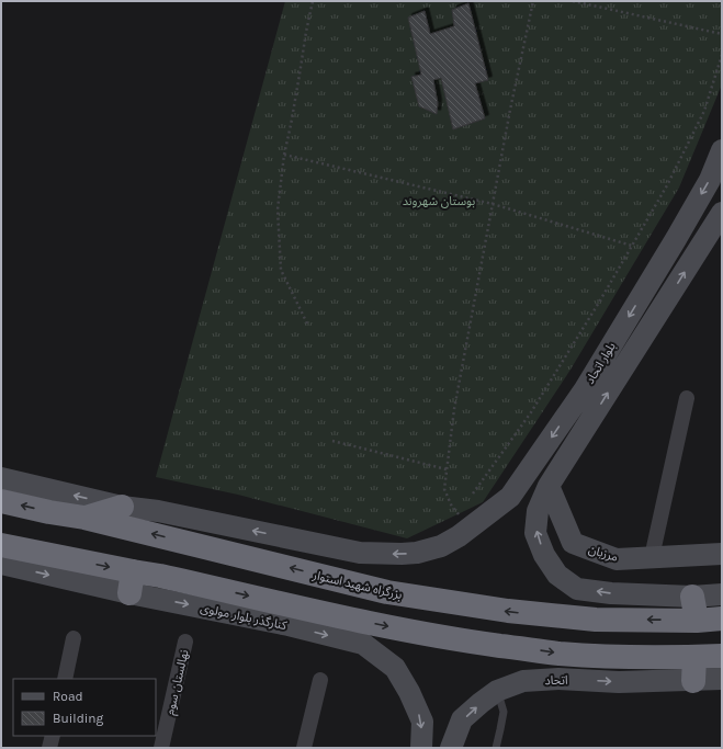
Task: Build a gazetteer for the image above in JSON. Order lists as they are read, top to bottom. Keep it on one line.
{"streets":{"highway":["بزرگراه شهید استوار"],"main road":["بلوار اتحاد","مرزبان","کنارگذر بلوار مولوی","اتحاد"],"street":["نهالستان سوم"]},"crossings":[["بلوار اتحاد","مرزبان"]],"one_way":["کنارگذر بلوار مولوی","اتحاد"],"parks":["بوستان شهروند"],"legend":["Road","Building"]}
